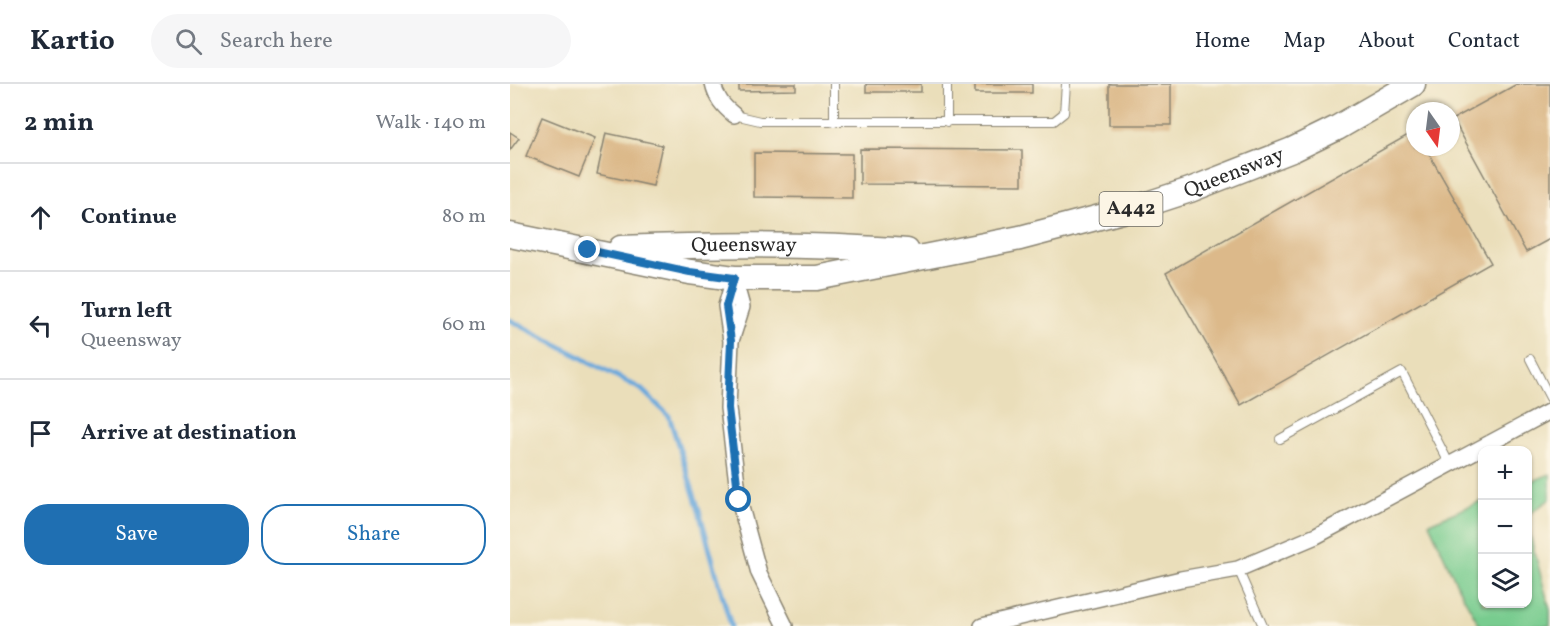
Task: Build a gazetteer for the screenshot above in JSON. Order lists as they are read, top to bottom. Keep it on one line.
{"streets":{"main road":["Queensway","A442"]},"north":"bottom","page":{"header":"Kartio","search":"Search here","nav":["Home","Map","About","Contact"],"heading":["2 min","Walk · 140 m"],"list":[["Continue","80 m"],["Turn left","Queensway","60 m"],"Arrive at destination"],"map_buttons":["+","−"],"buttons":["Save","Share"]}}
